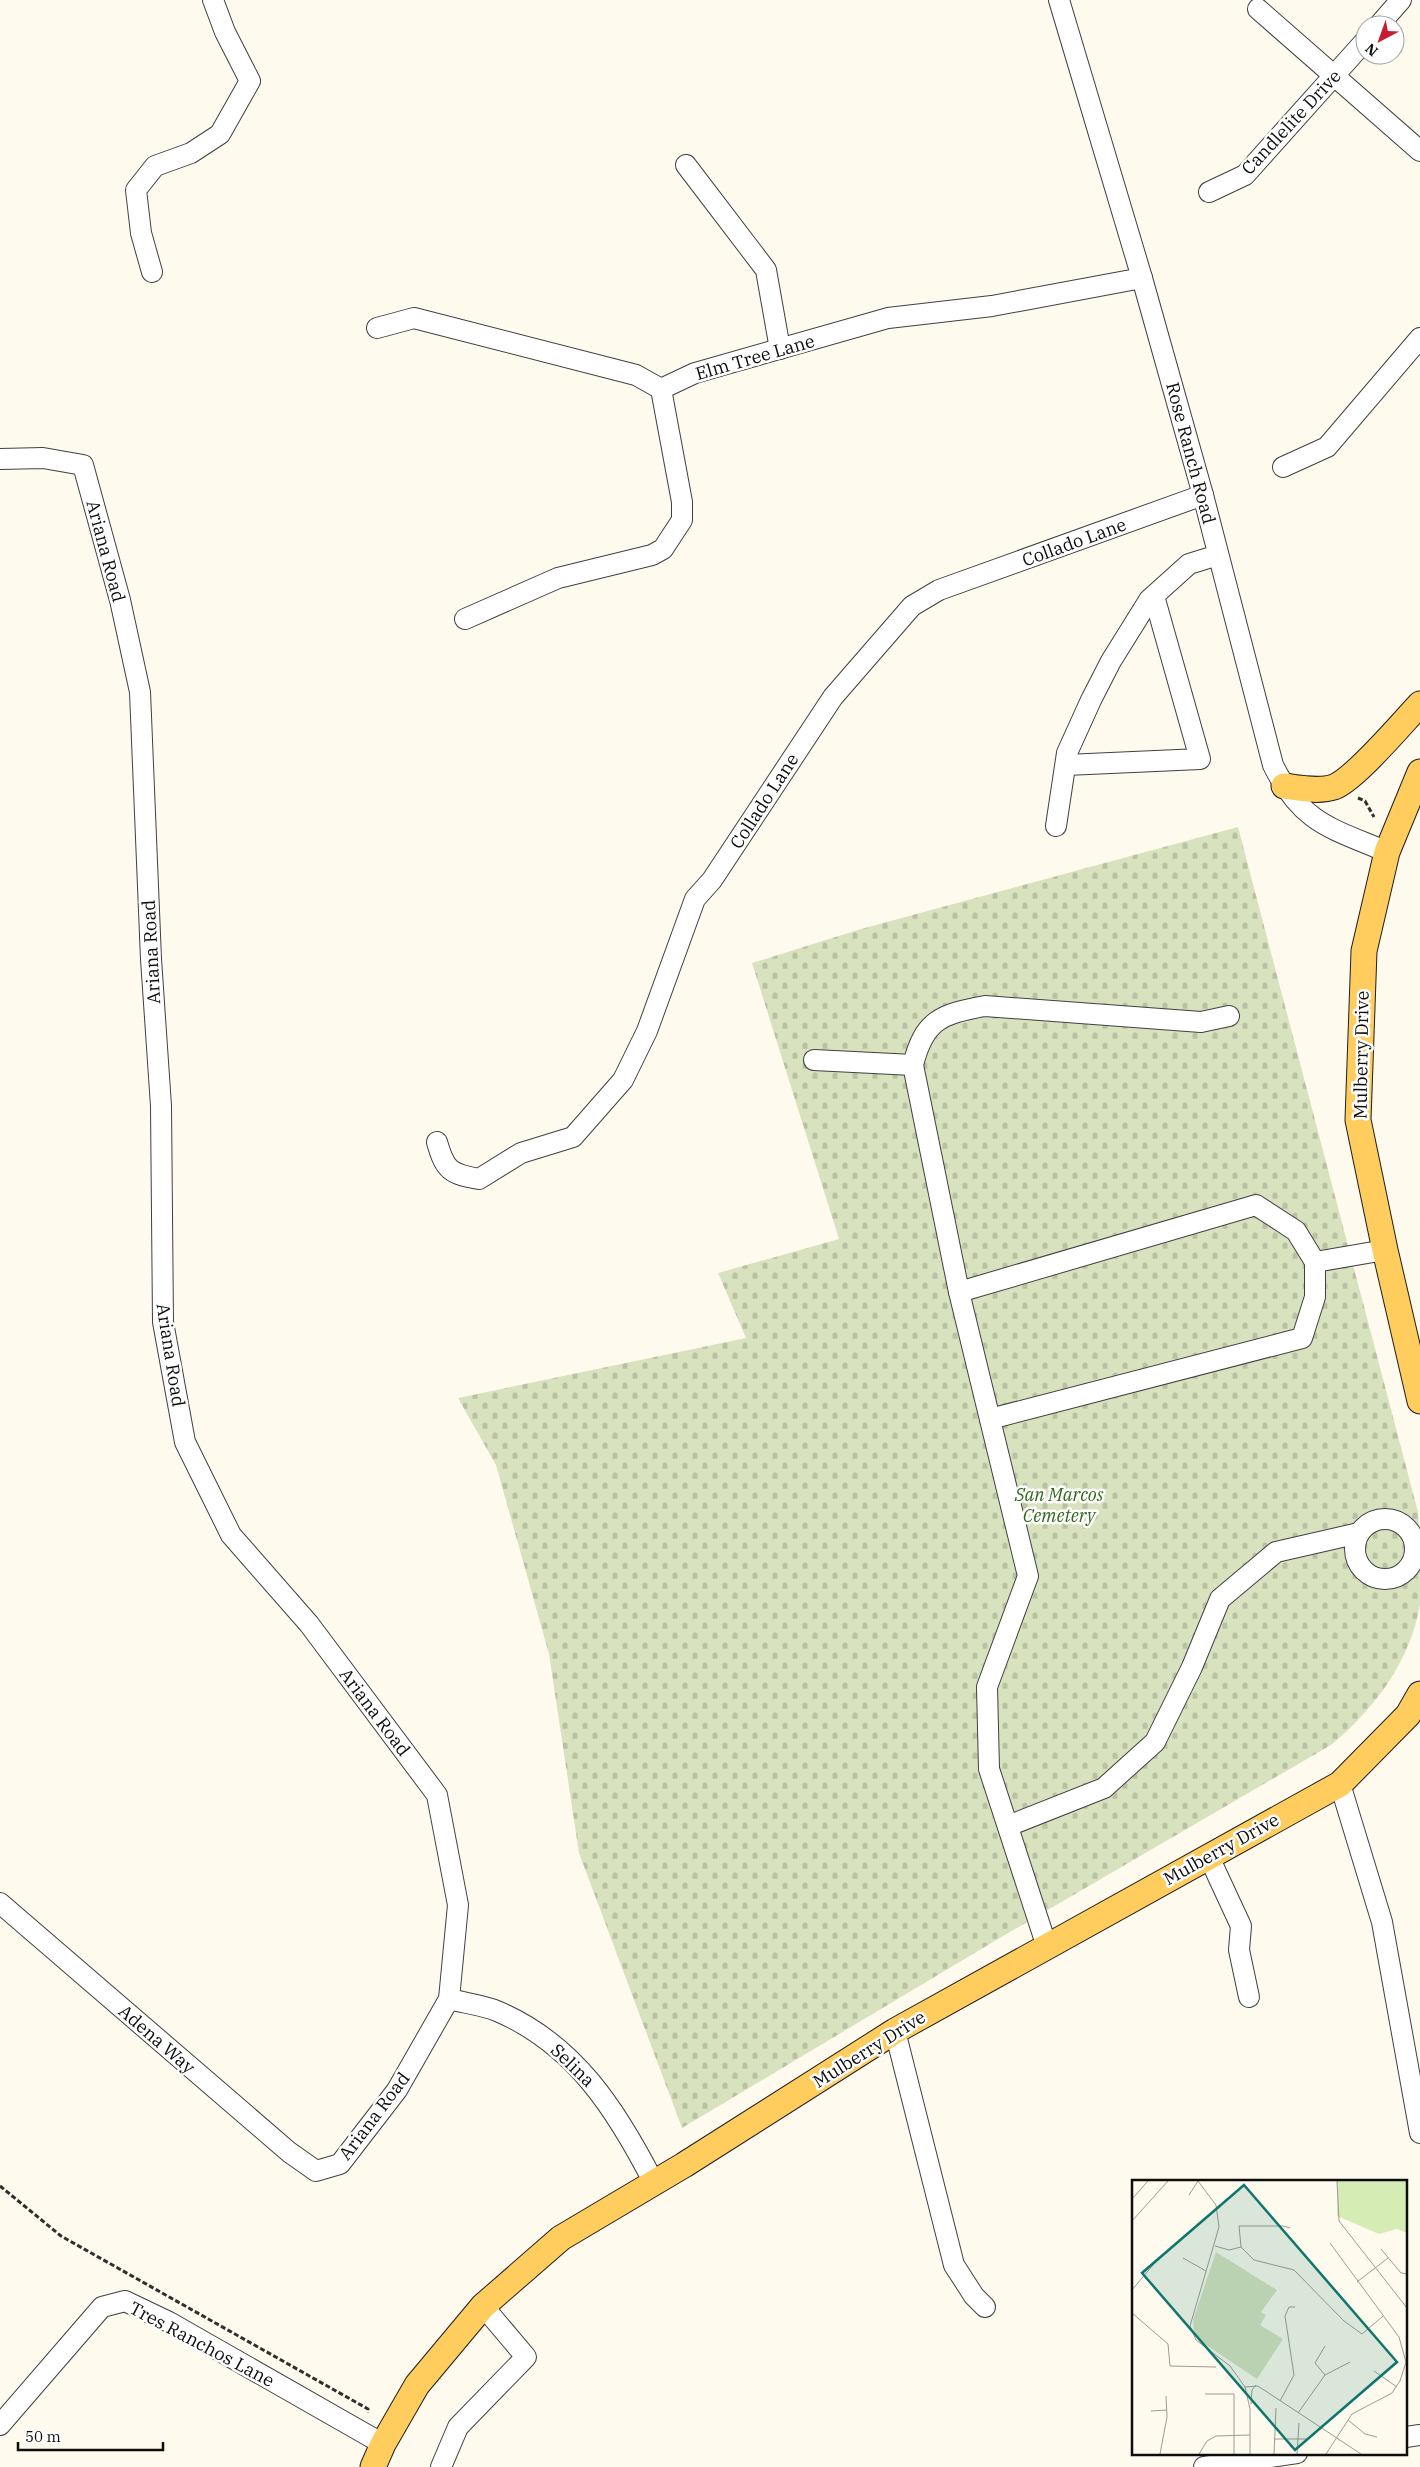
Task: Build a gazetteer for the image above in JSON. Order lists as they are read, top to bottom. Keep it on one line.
{"streets":{"main road":["Mulberry Drive"],"street":["Candlelite Drive","Elm Tree Lane","Rose Ranch Road","Collado Lane","Ariana Road","Adena Way","Selina","Tres Ranchos Lane"]},"crossings":[["Elm Tree Lane","Rose Ranch Road"],["Rose Ranch Road","Collado Lane"],["Rose Ranch Road","Mulberry Drive"],["Ariana Road","Adena Way"],["Ariana Road","Selina"],["Mulberry Drive","Selina"],["Mulberry Drive","Tres Ranchos Lane"]],"parks":["San Marcos Cemetery"],"scale_bar":"50 m","north":"bottom left"}
